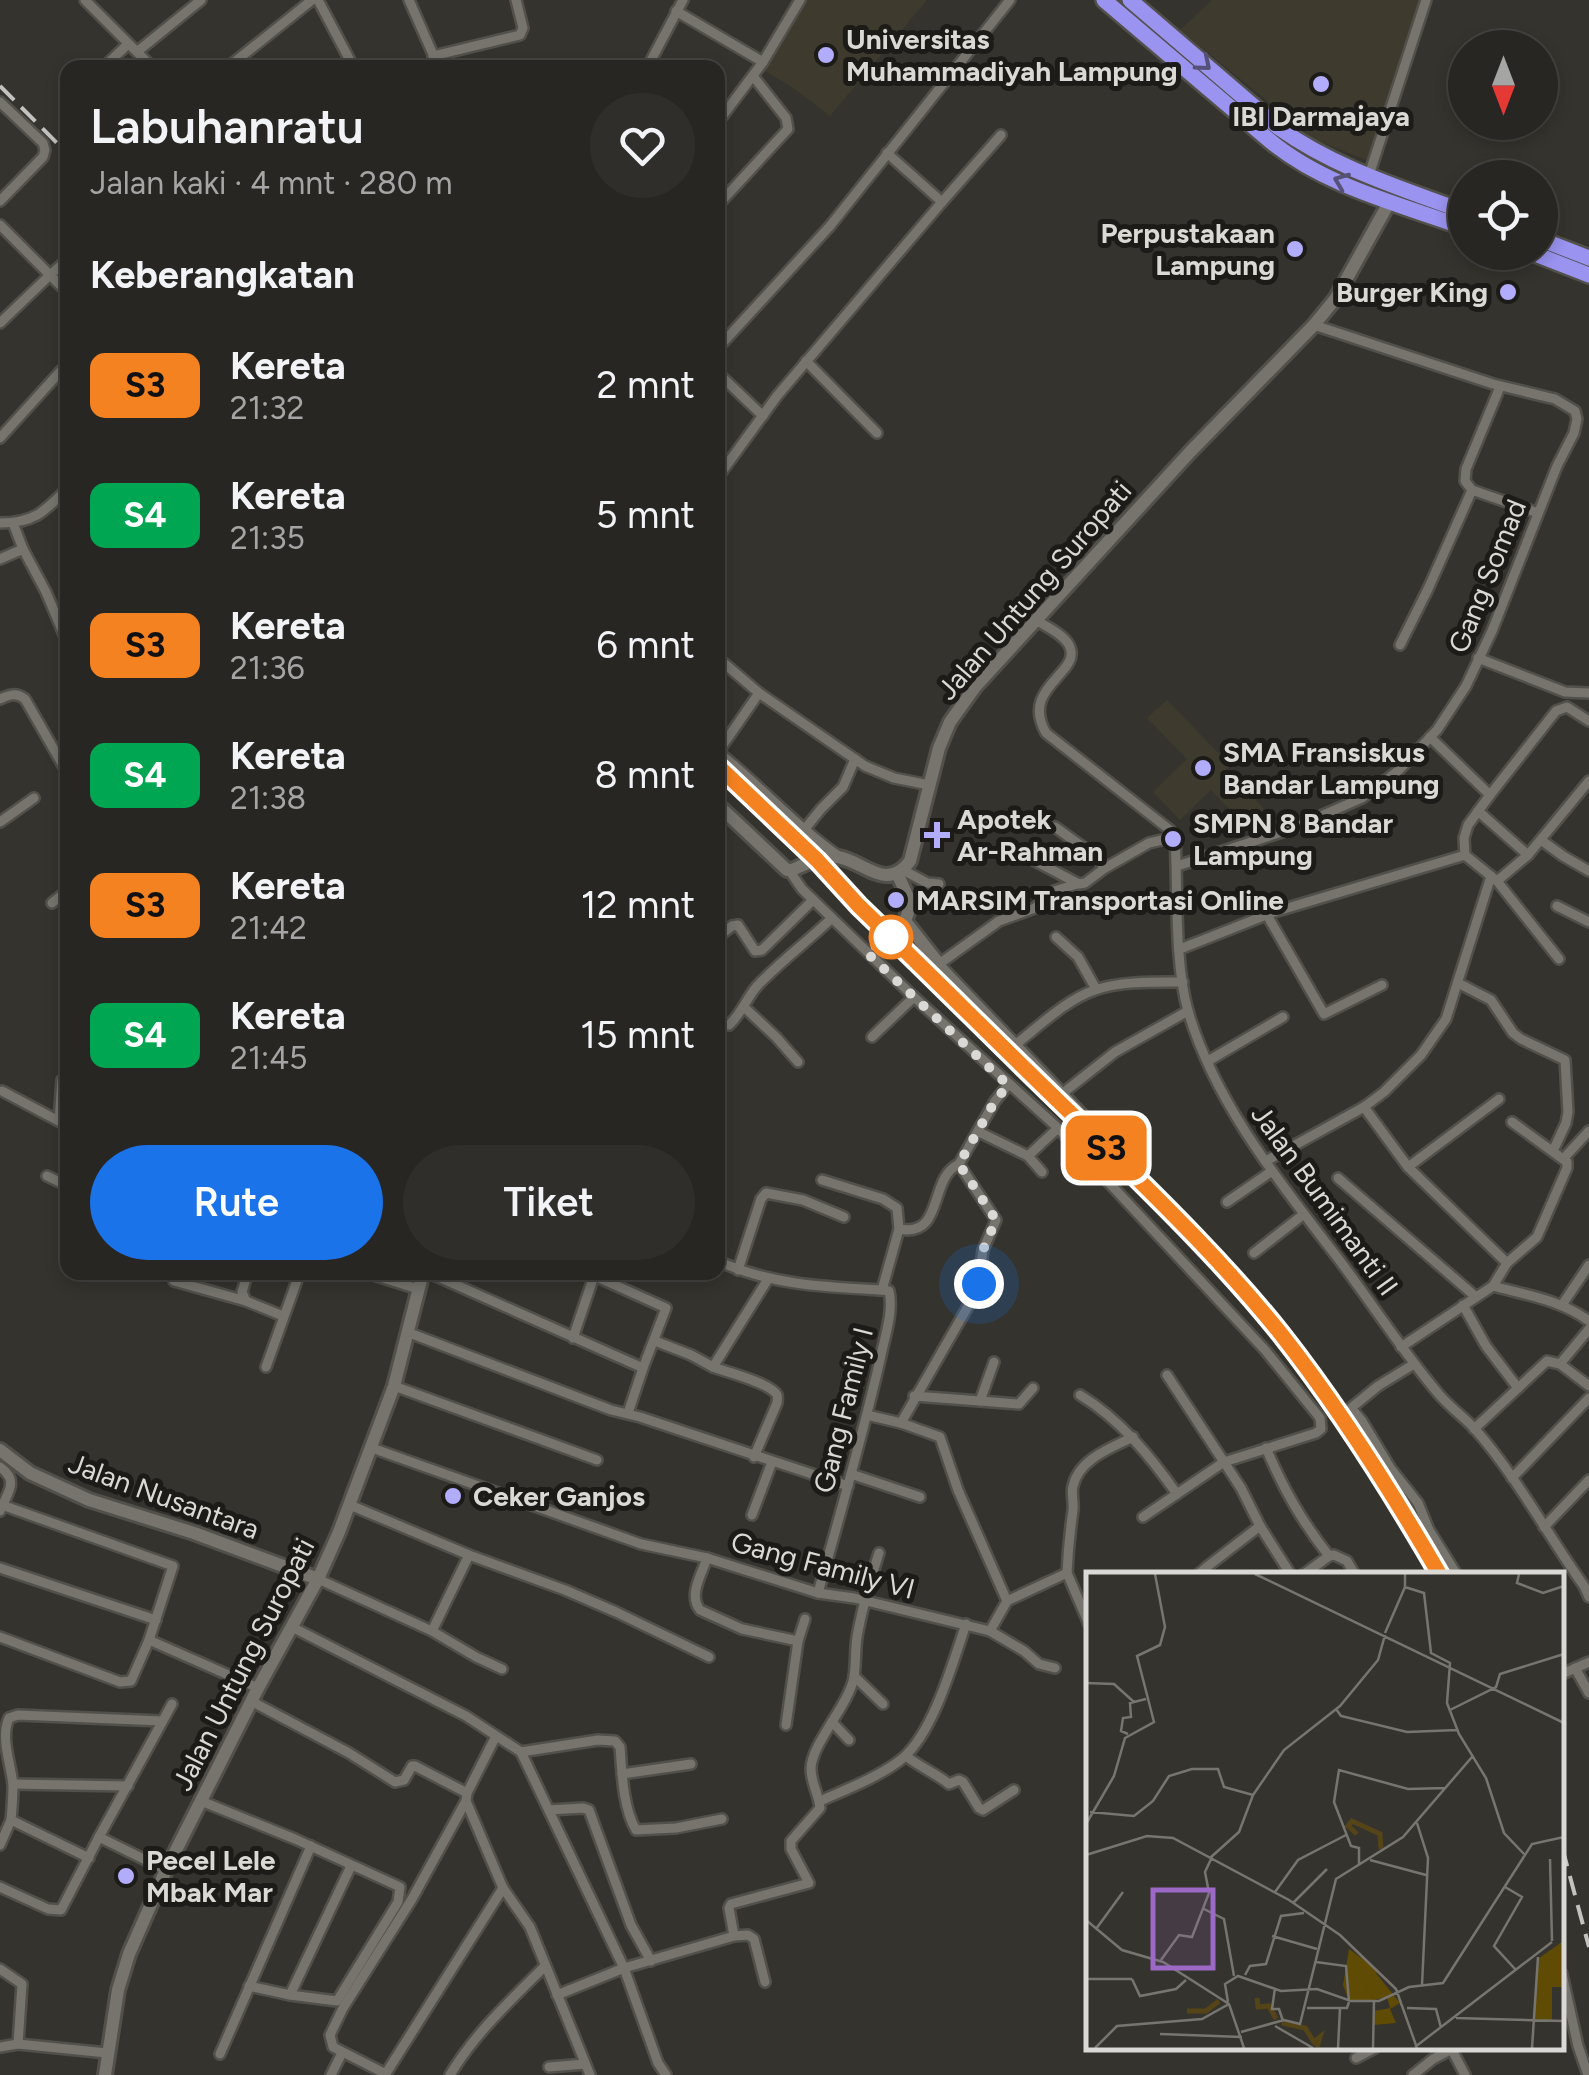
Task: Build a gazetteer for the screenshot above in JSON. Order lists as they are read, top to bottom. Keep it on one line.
{"streets":{"main road":["Jalan Untung Suropati","Jalan Nusantara"],"street":["Gang Somad","Jalan Bumimanti II","Gang Family I","Gang Family VI"]},"crossings":[["Gang Somad","Jalan Untung Suropati"],["Gang Somad","Jalan Bumimanti II"],["Jalan Untung Suropati","Jalan Nusantara"],["Jalan Untung Suropati","Gang Family VI"],["Gang Family I","Gang Family VI"]],"places":{"other":["Universitas Muhammadiyah Lampung","IBI Darmajaya","Perpustakaan Lampung","Burger King","SMA Fransiskus Bandar Lampung","SMPN 8 Bandar Lampung","MARSIM Transportasi Online","Ceker Ganjos","Pecel Lele Mbak Mar"],"health":["Apotek Ar-Rahman"]},"north":"bottom","page":{"on_map":"S3","heading":[["Labuhanratu","Jalan kaki · 4 mnt · 280 m"],"Keberangkatan"],"list":[{"mark":"S3","name":"Kereta","note":"21:32","value":"2 mnt"},{"mark":"S4","name":"Kereta","note":"21:35","value":"5 mnt"},{"mark":"S3","name":"Kereta","note":"21:36","value":"6 mnt"},{"mark":"S4","name":"Kereta","note":"21:38","value":"8 mnt"},{"mark":"S3","name":"Kereta","note":"21:42","value":"12 mnt"},{"mark":"S4","name":"Kereta","note":"21:45","value":"15 mnt"}],"buttons":["Rute","Tiket"]}}
